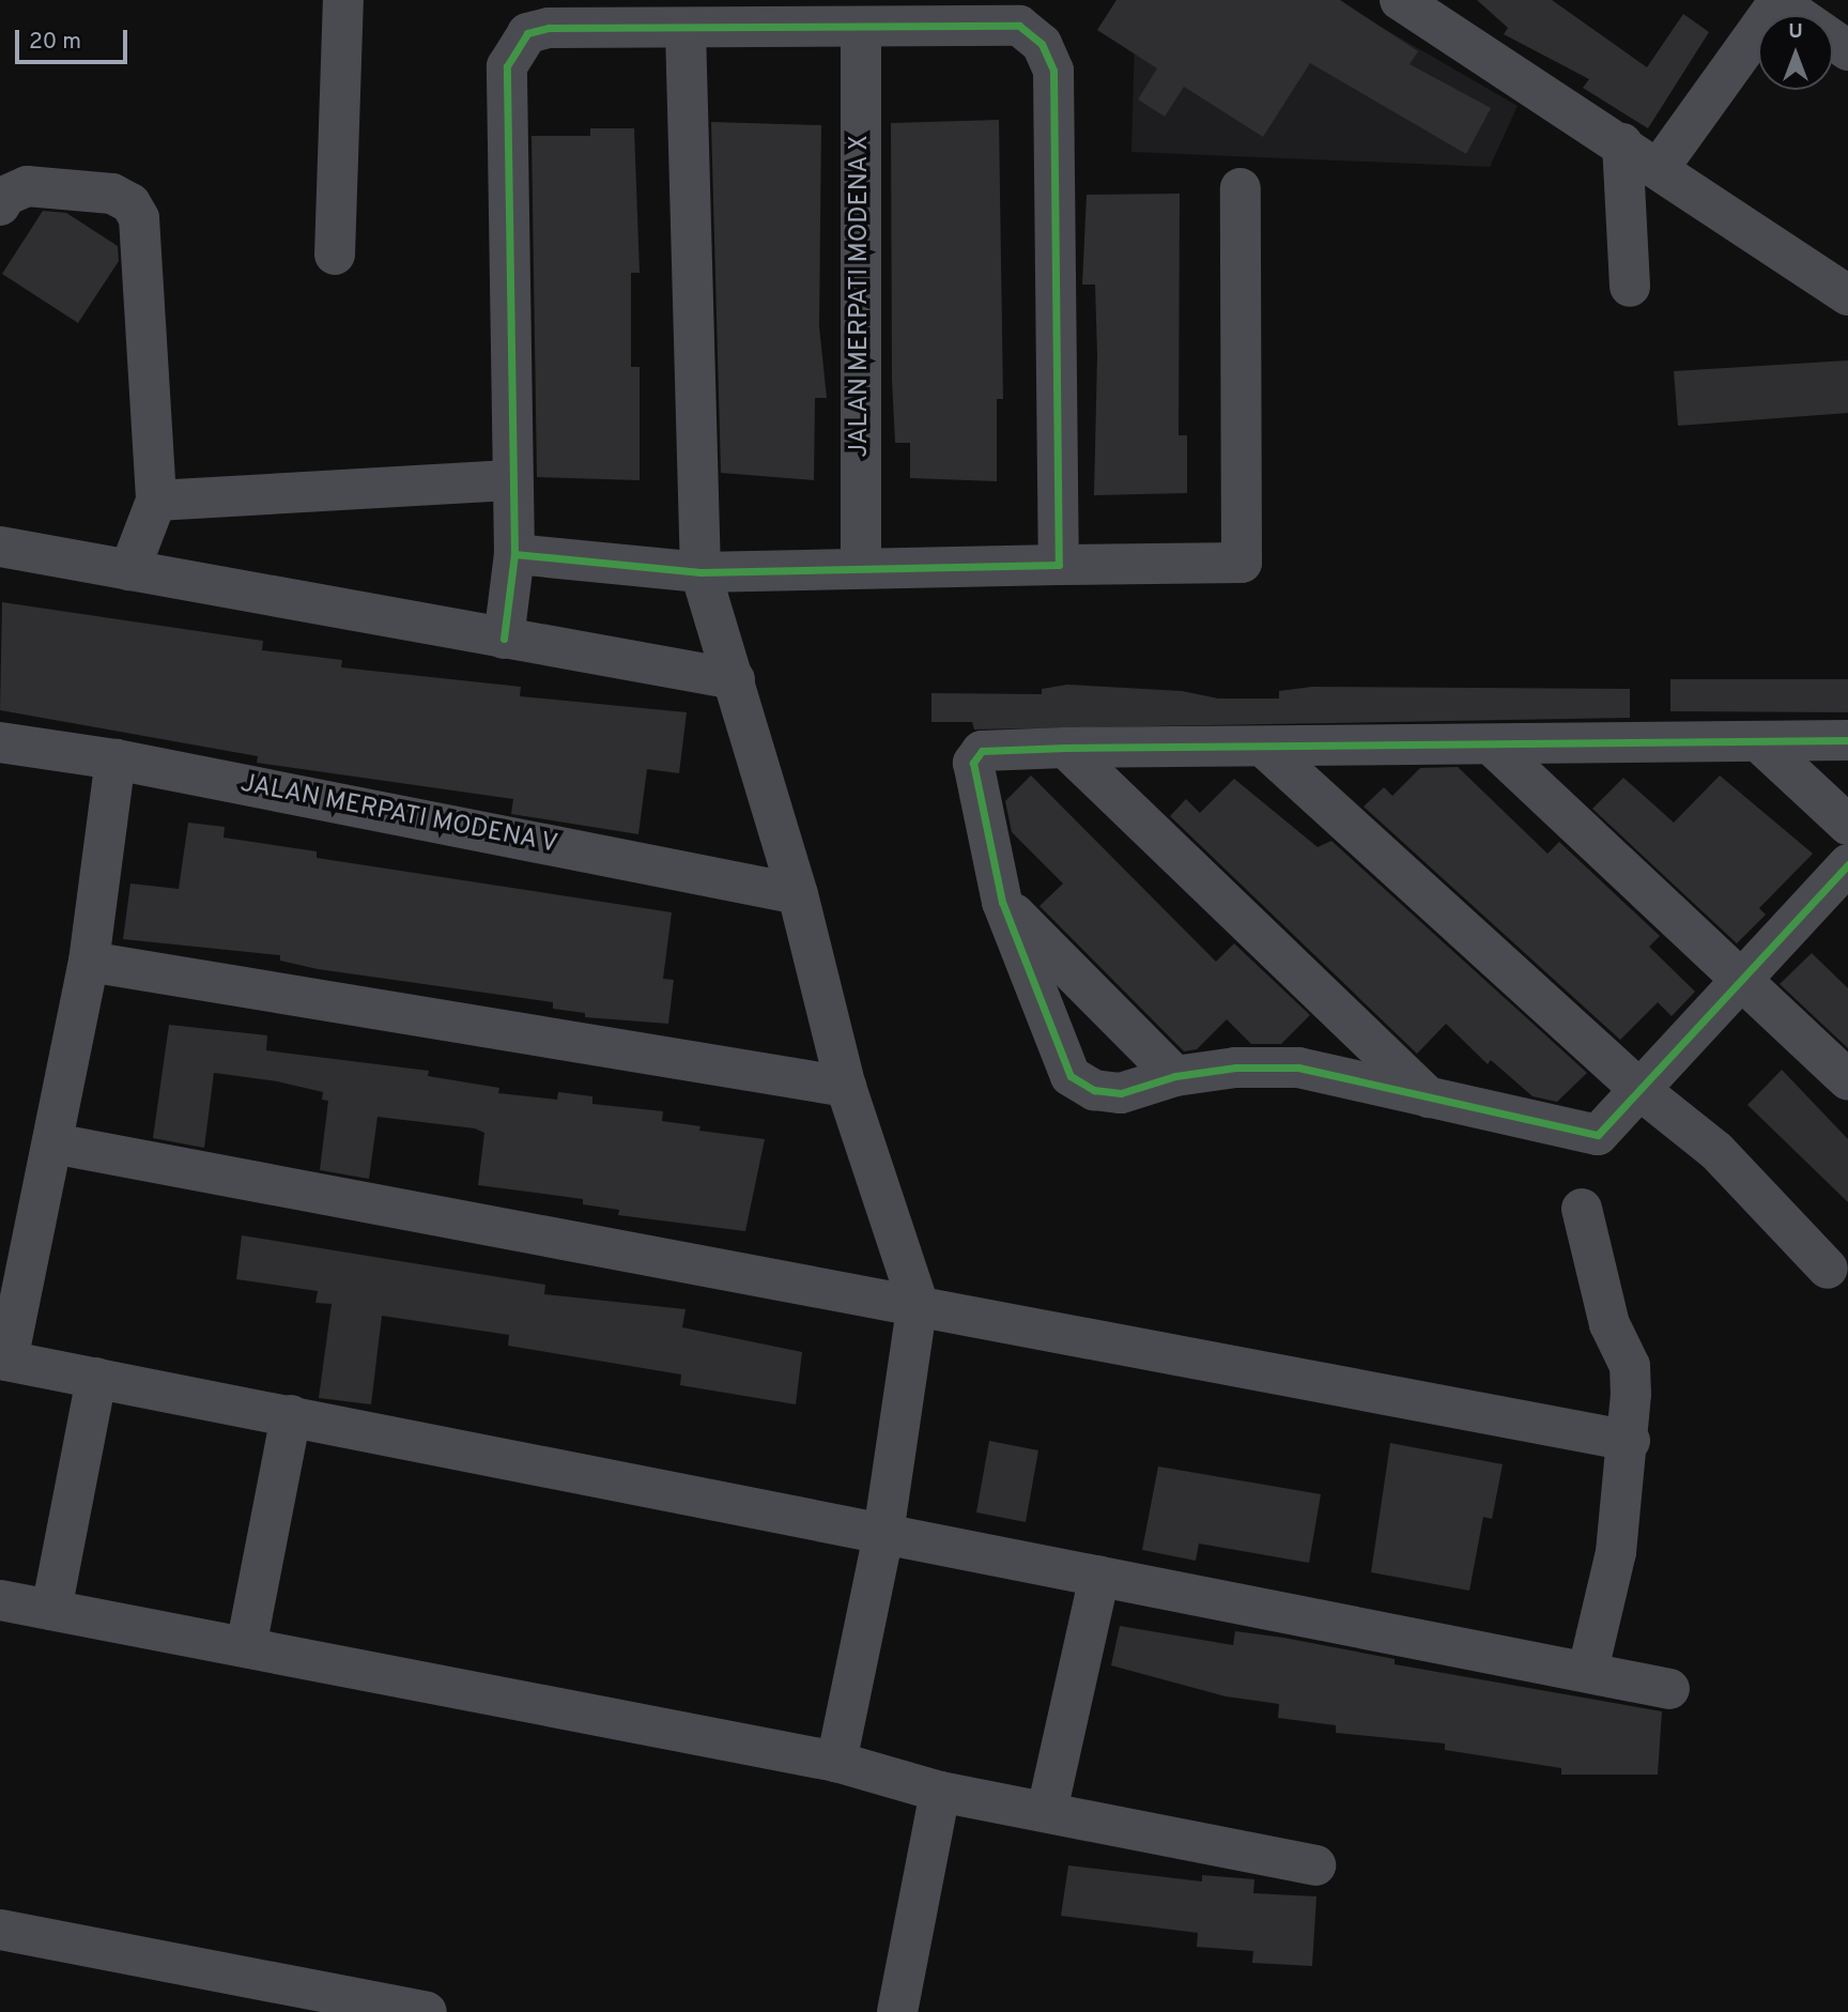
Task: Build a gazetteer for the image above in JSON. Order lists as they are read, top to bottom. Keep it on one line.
{"streets":{"street":["JALAN MERPATI MODENA X","JALAN MERPATI MODENA V"]},"scale_bar":"20 m","north":"top"}
